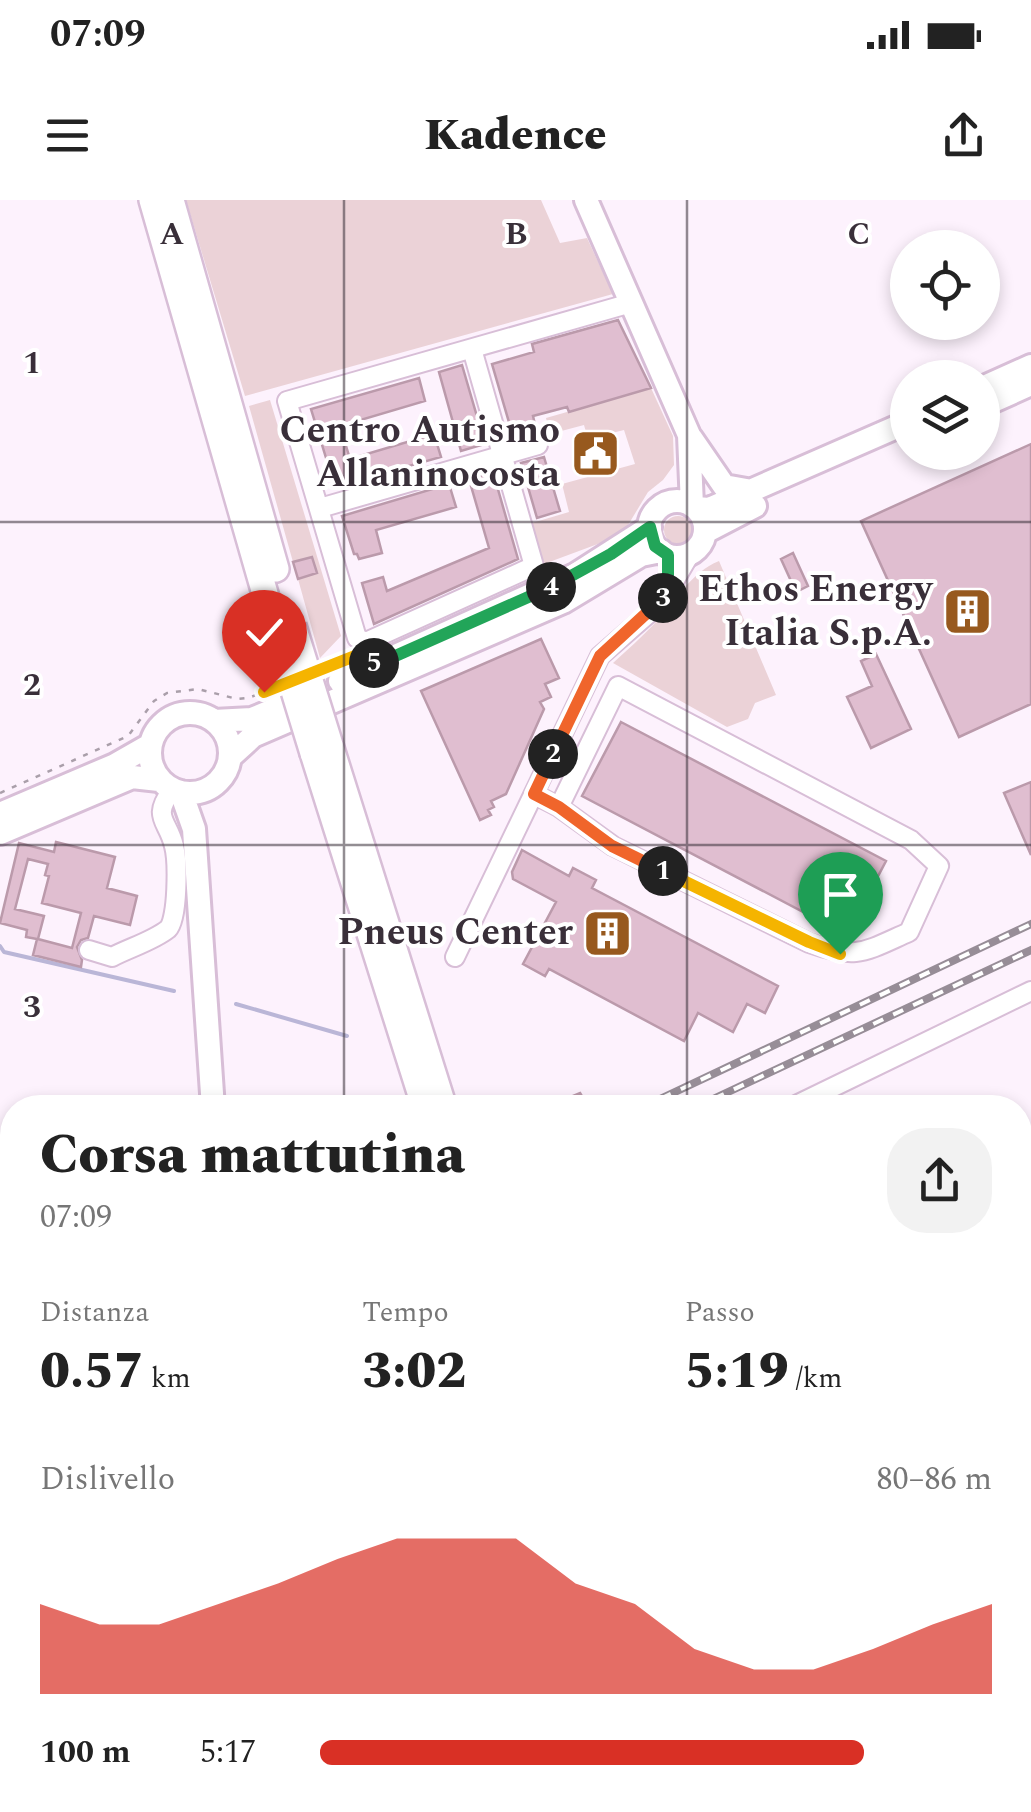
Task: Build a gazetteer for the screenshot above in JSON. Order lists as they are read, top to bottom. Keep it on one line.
{"places":{"public building":["Centro Autismo Allaninocosta"],"building":["Ethos Energy Italia S.p.A.","Pneus Center"]},"page":{"status":"07:09","header":"Kadence","pins":["4","3","5","2","1"],"heading":["Corsa mattutina","07:09"],"stats":[["Distanza","0.57 km"],["Tempo","3:02"],["Passo","5:19 /km"]],"chart":["Dislivello","80–86 m"],"list":[{"name":"100 m","note":"5:17"}]},"grid":{"columns":["A","B","C"],"rows":["1","2","3"]}}
